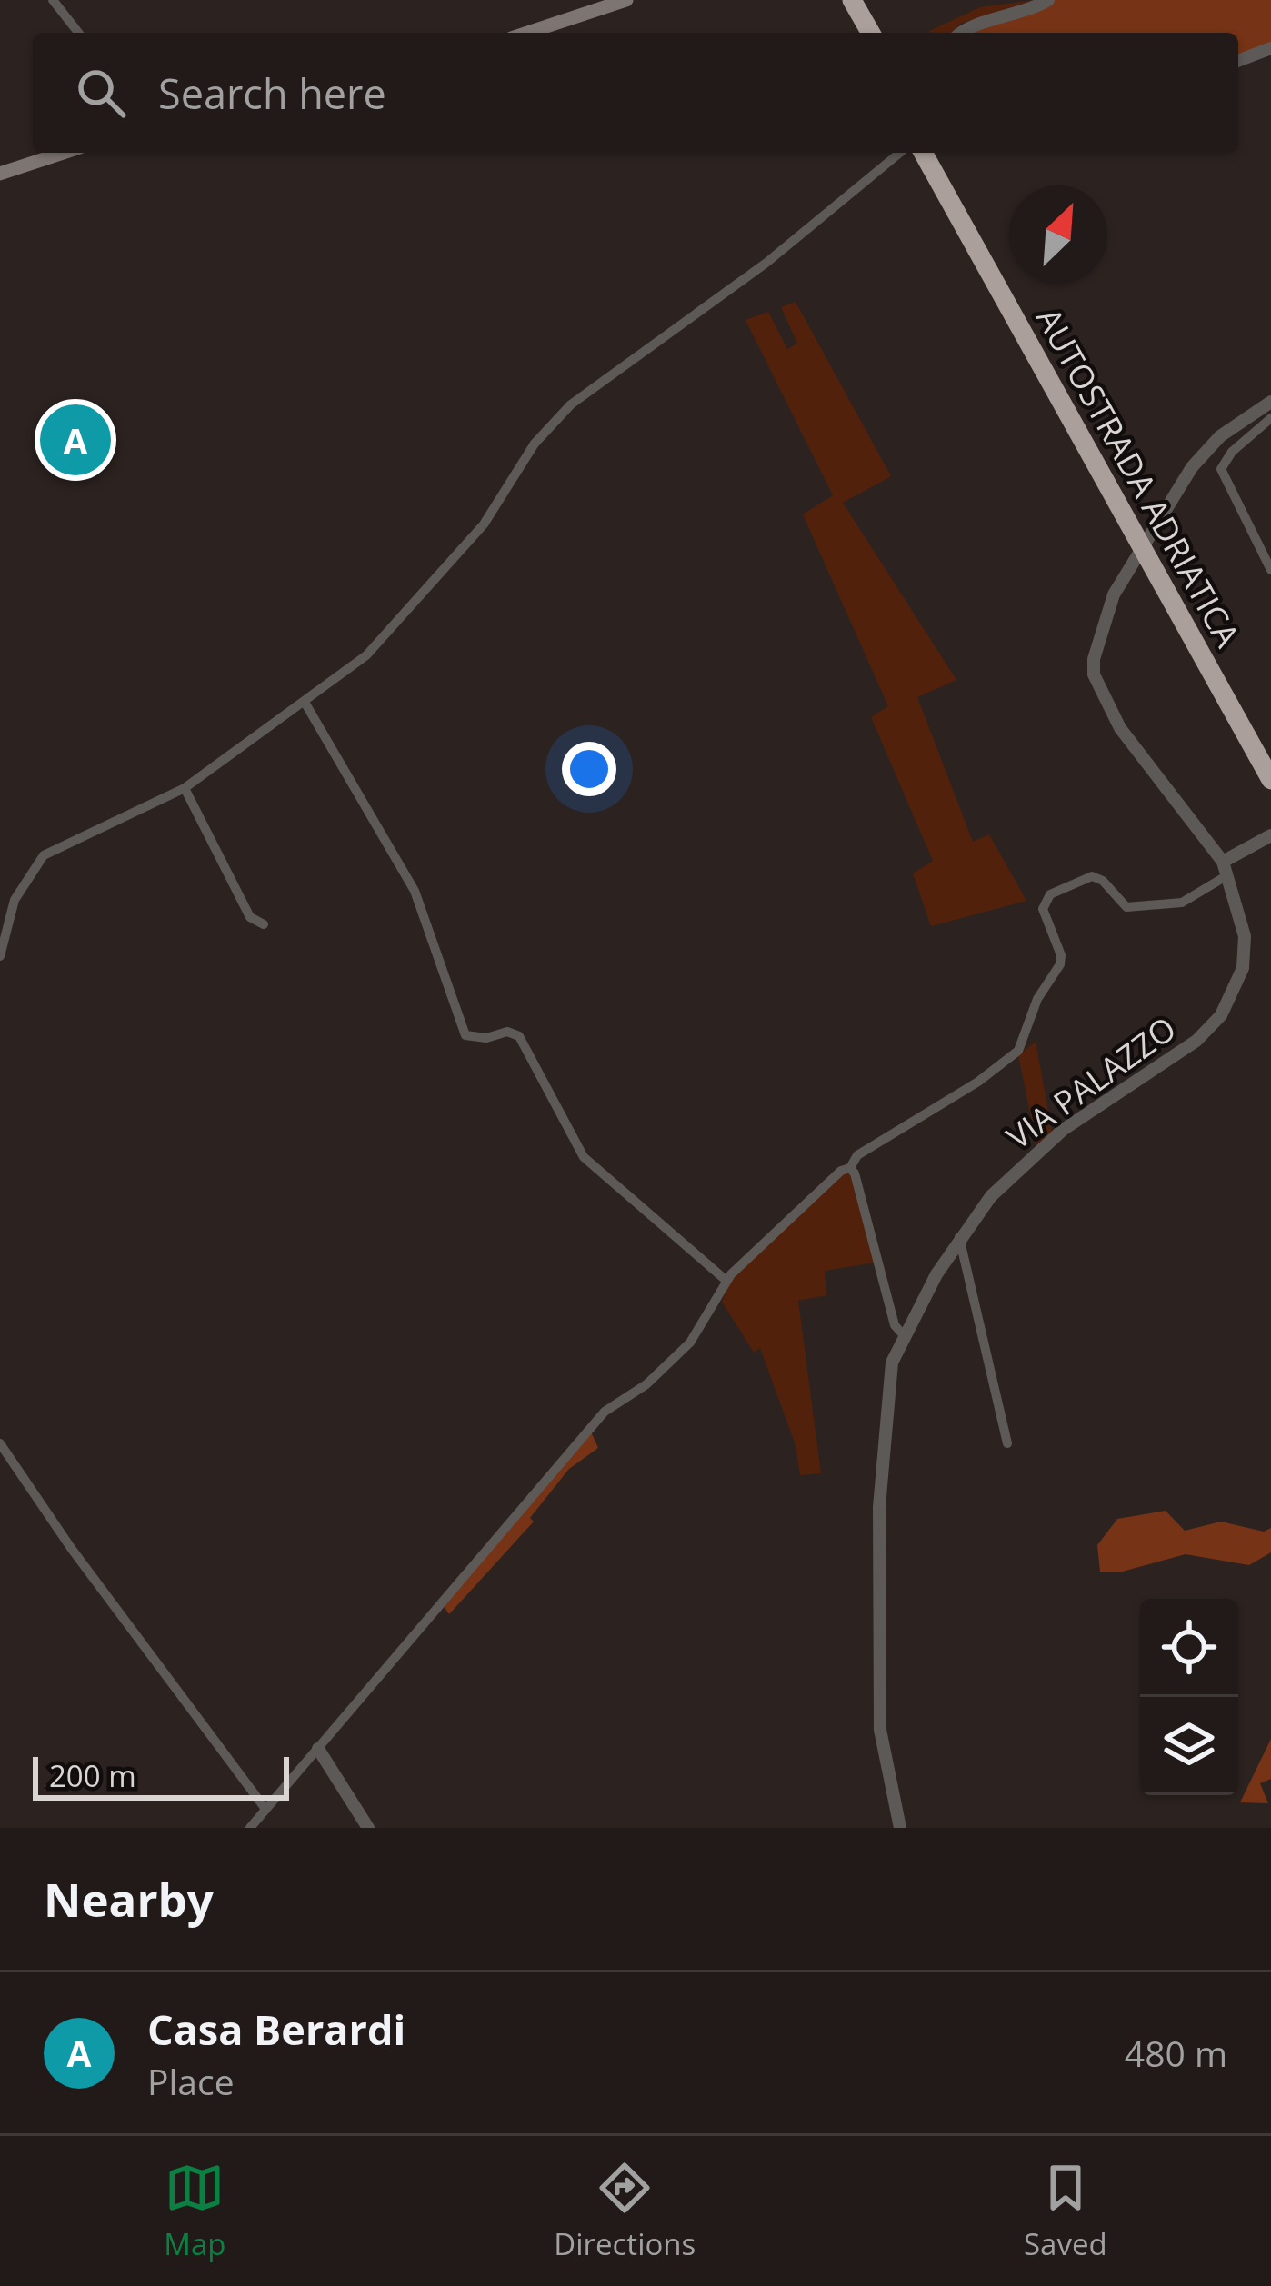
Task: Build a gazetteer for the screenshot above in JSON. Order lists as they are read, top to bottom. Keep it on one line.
{"streets":{"highway":["AUTOSTRADA ADRIATICA"],"street":["VIA PALAZZO"]},"scale_bar":"200 m","north":"top right","page":{"search":"Search here","pins":"A","scale":"200 m","heading":"Nearby","list":[{"mark":"A","name":"Casa Berardi","note":"Place","value":"480 m"}],"nav":["Map","Directions","Saved"]}}
